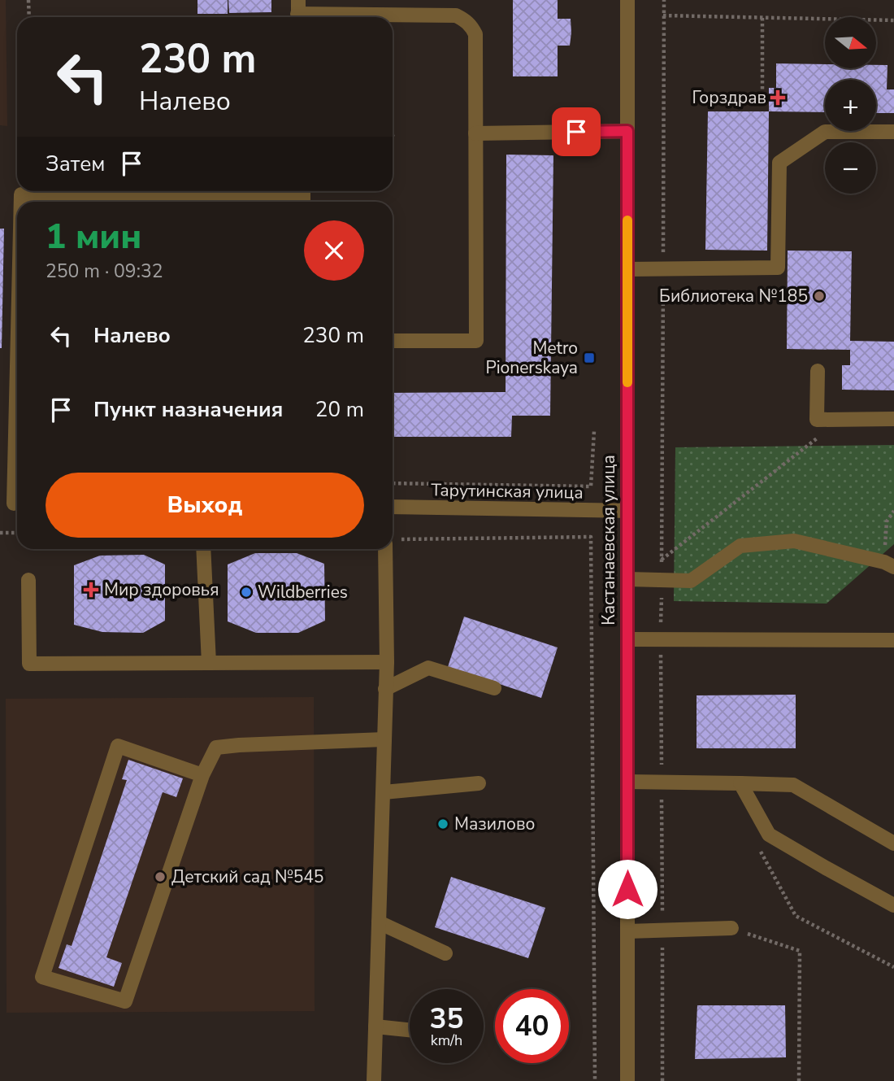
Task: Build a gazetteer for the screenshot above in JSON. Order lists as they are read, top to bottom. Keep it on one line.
{"streets":{"street":["Тарутинская улица","Кастанаевская улица"]},"crossings":[["Тарутинская улица","Кастанаевская улица"]],"places":{"health":["Горздрав","Мир здоровья"],"other":["Библиотека №185","Wildberries","Мазилово","Детский сад №545"],"transit":["Metro Pionerskaya"]},"north":"right","page":{"map_buttons":["+","−"],"turn":["230 m","Налево"],"then":"Затем","heading":["1 мин","250 m · 09:32"],"list":[{"name":"Налево","value":"230 m"},{"name":"Пункт назначения","value":"20 m"}],"buttons":"Выход","speed":"35 km/h","limit":"40"}}
